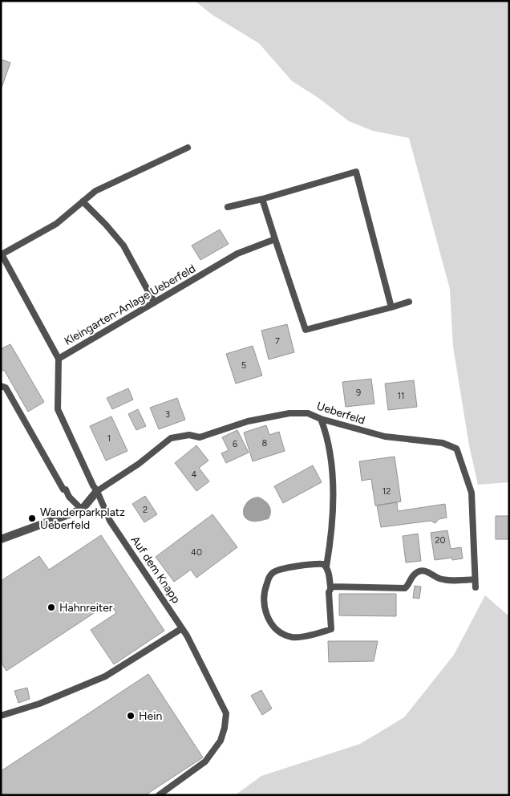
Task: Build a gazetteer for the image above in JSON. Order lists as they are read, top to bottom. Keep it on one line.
{"streets":{"lane":["Kleingarten-Anlage Ueberfeld","Ueberfeld","Auf dem Knapp"]},"crossings":[["Kleingarten-Anlage Ueberfeld","Ueberfeld"],["Kleingarten-Anlage Ueberfeld","Auf dem Knapp"],["Ueberfeld","Auf dem Knapp"]],"places":["Wanderparkplatz Ueberfeld","Hahnreiter","Hein"],"house_numbers":["7","5","9","11","3","1","8","6","4","12","2","20","40"]}
